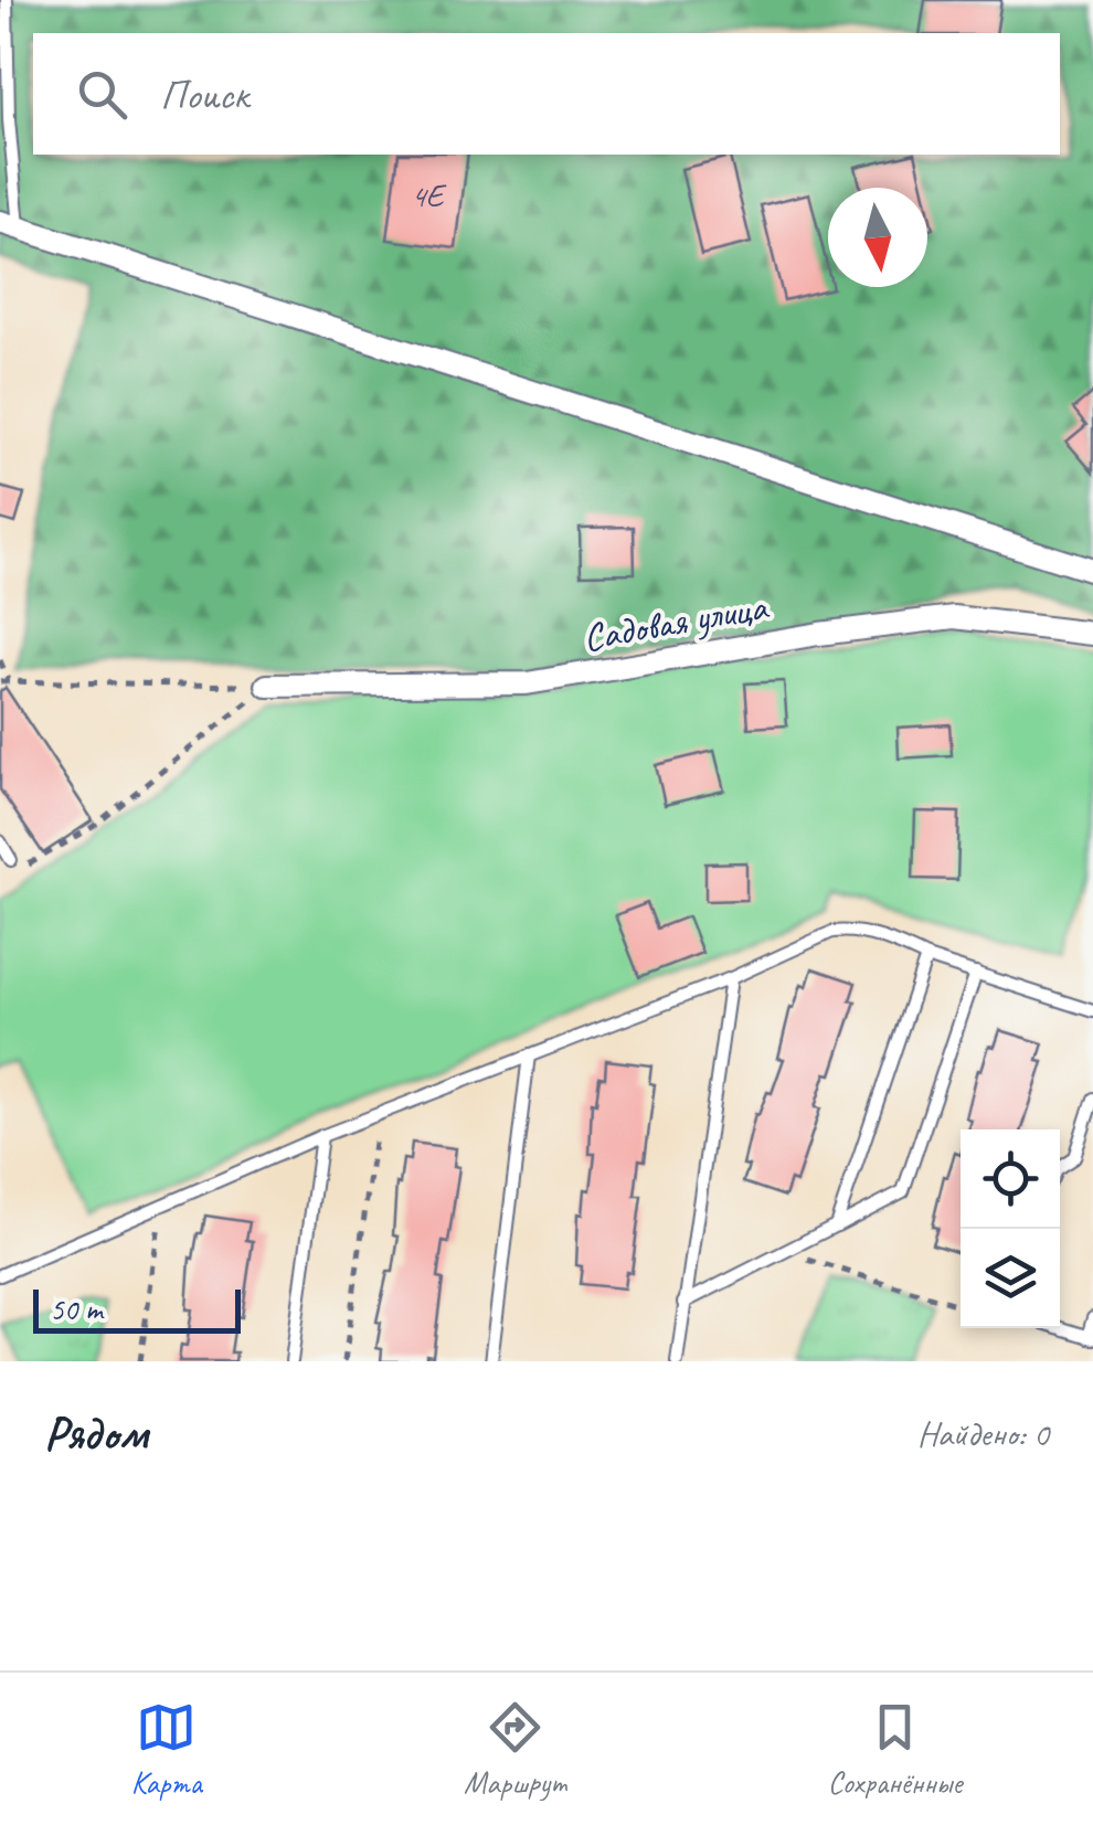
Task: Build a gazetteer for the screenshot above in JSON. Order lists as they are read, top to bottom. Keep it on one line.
{"streets":{"street":["Садовая улица"]},"house_numbers":["4Е"],"scale_bar":"50 m","north":"bottom","page":{"search":"Поиск","scale":"50 m","heading":["Рядом","Найдено: 0"],"nav":["Карта","Маршрут","Сохранённые"]}}
